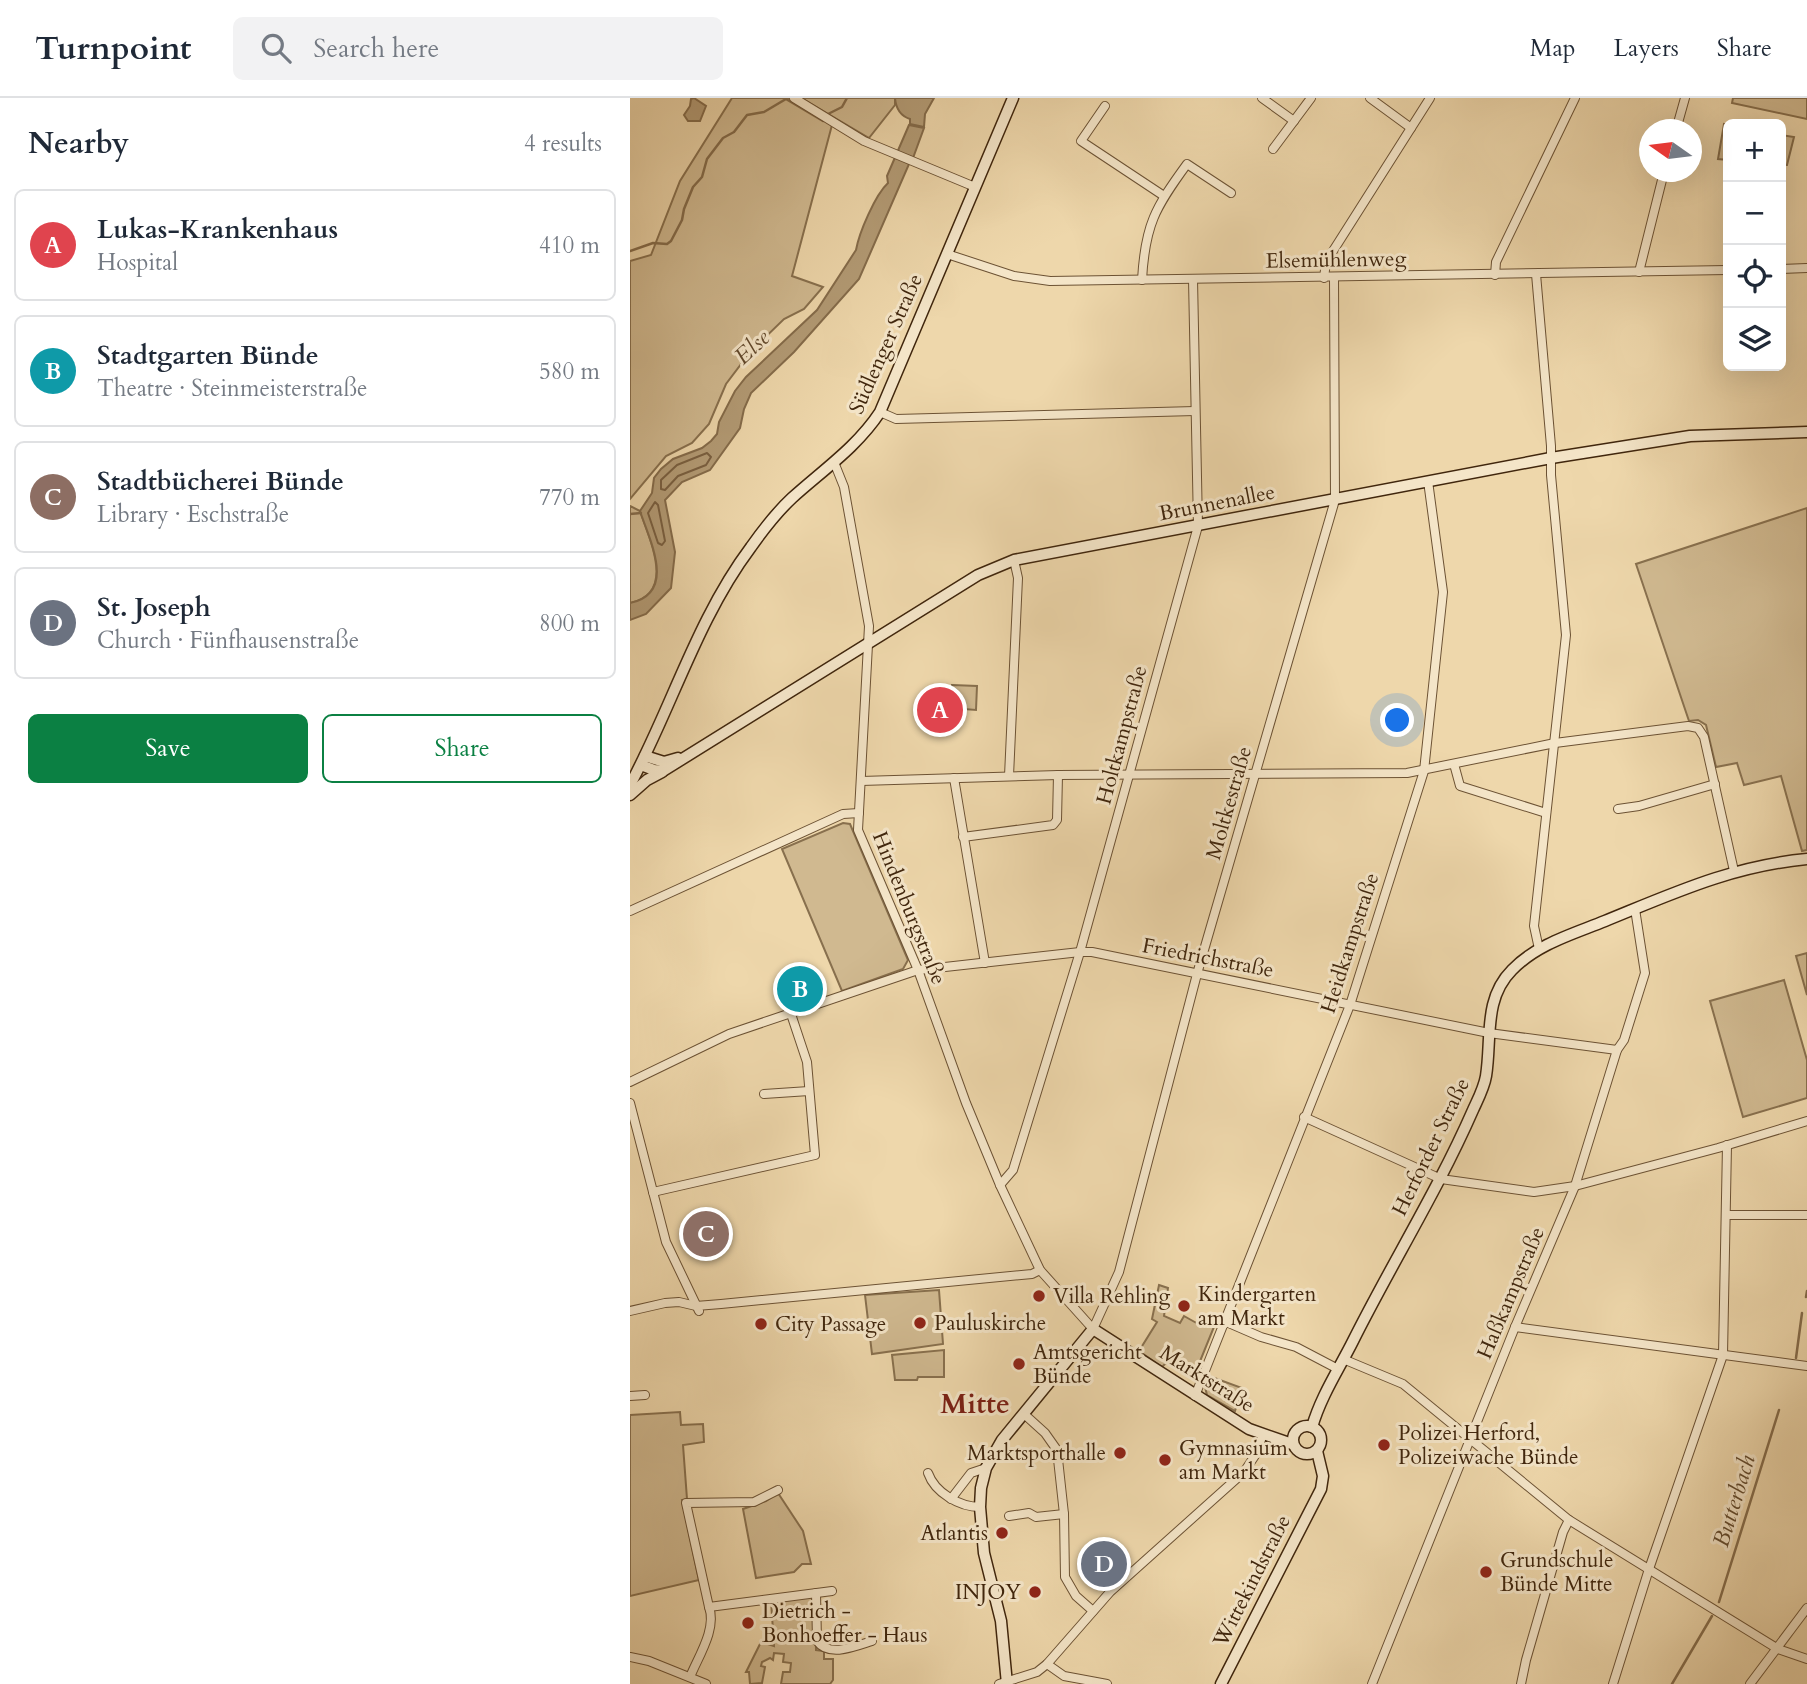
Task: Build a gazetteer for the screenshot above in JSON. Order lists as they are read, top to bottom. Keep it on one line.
{"streets":{"street":["Elsemühlenweg","Südlenger Straße","Brunnenallee","Holtkampstraße","Moltkestraße","Hindenburgstraße","Heidkampstraße","Friedrichstraße","Herforder Straße","Haßkampstraße","Marktstraße","Wittekindstraße"]},"crossings":[["Elsemühlenweg","Südlenger Straße"],["Elsemühlenweg","Holtkampstraße"],["Elsemühlenweg","Moltkestraße"],["Südlenger Straße","Hindenburgstraße"],["Brunnenallee","Holtkampstraße"],["Brunnenallee","Moltkestraße"],["Brunnenallee","Hindenburgstraße"],["Brunnenallee","Heidkampstraße"],["Holtkampstraße","Hindenburgstraße"],["Holtkampstraße","Friedrichstraße"],["Moltkestraße","Hindenburgstraße"],["Moltkestraße","Friedrichstraße"],["Moltkestraße","Marktstraße"],["Hindenburgstraße","Friedrichstraße"],["Hindenburgstraße","Marktstraße"],["Heidkampstraße","Friedrichstraße"],["Heidkampstraße","Marktstraße"],["Friedrichstraße","Herforder Straße"],["Friedrichstraße","Haßkampstraße"],["Herforder Straße","Haßkampstraße"],["Herforder Straße","Marktstraße"],["Herforder Straße","Wittekindstraße"],["Marktstraße","Wittekindstraße"]],"districts":["Mitte"],"water":["Else","Butterbach"],"places":["Villa Rehling","Kindergarten am Markt","Pauluskirche","City Passage","Amtsgericht Bünde","Polizei Herford, Polizeiwache Bünde","Marktsporthalle","Gymnasium am Markt","Atlantis","Grundschule Bünde Mitte","INJOY","Dietrich - Bonhoeffer - Haus"],"north":"left","page":{"header":"Turnpoint","search":"Search here","nav":["Map","Layers","Share"],"heading":["Nearby","4 results"],"map_buttons":["+","−"],"list":[{"mark":"A","name":"Lukas-Krankenhaus","note":"Hospital","value":"410 m"},{"mark":"B","name":"Stadtgarten Bünde","note":"Theatre · Steinmeisterstraße","value":"580 m"},{"mark":"C","name":"Stadtbücherei Bünde","note":"Library · Eschstraße","value":"770 m"},{"mark":"D","name":"St. Joseph","note":"Church · Fünfhausenstraße","value":"800 m"}],"pins":["A","B","C","D"],"buttons":["Save","Share"]}}
